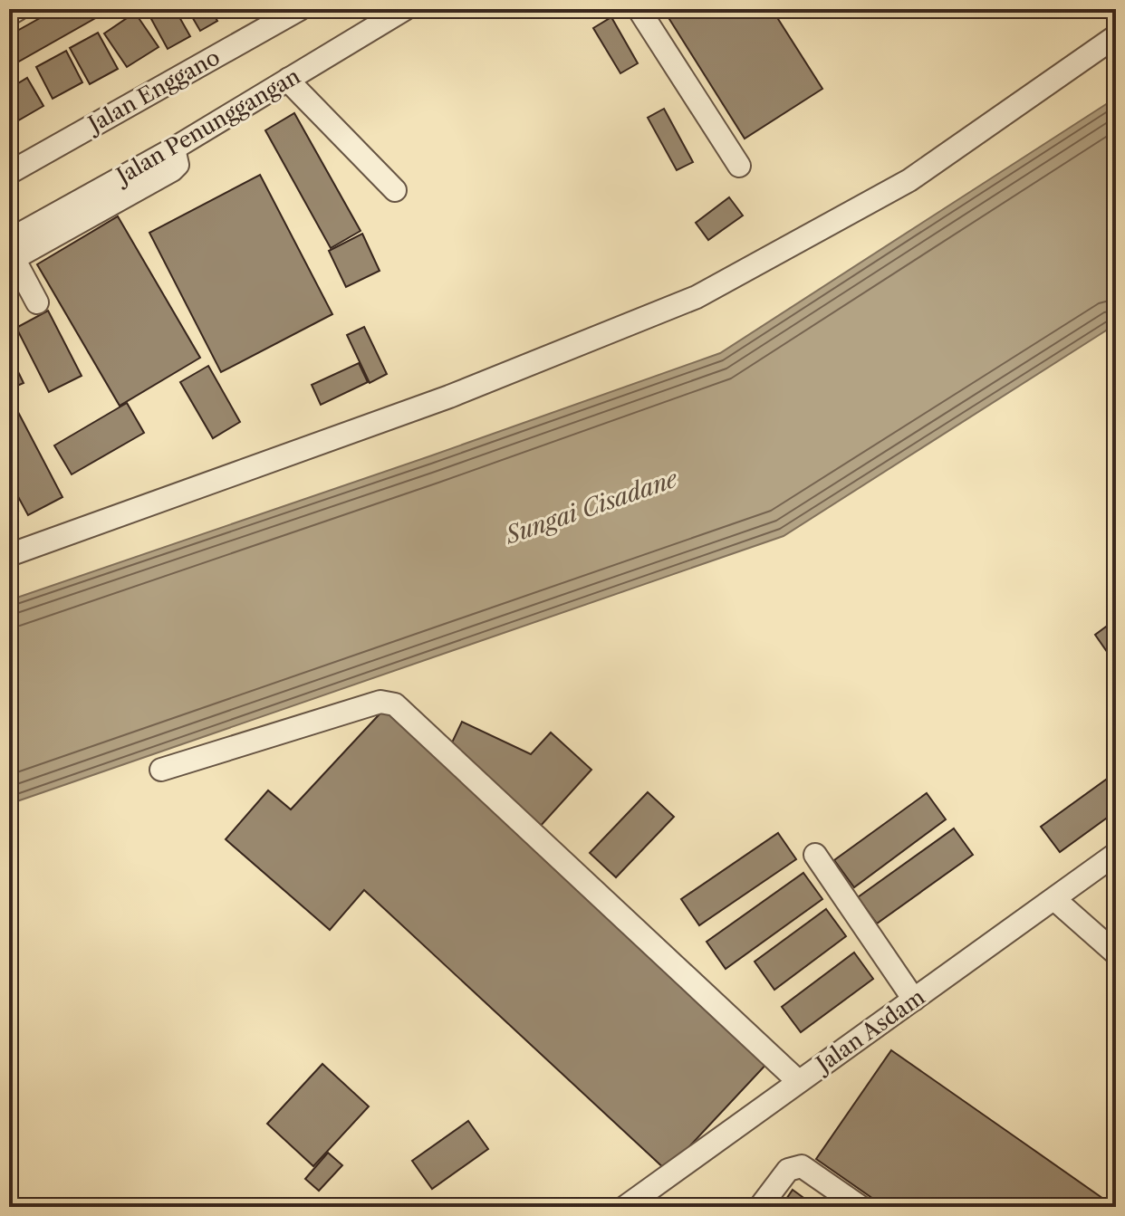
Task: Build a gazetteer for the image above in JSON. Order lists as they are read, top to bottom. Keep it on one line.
{"streets":{"street":["Jalan Enggano","Jalan Penunggangan","Jalan Asdam"]},"water":["Sungai Cisadane"]}
